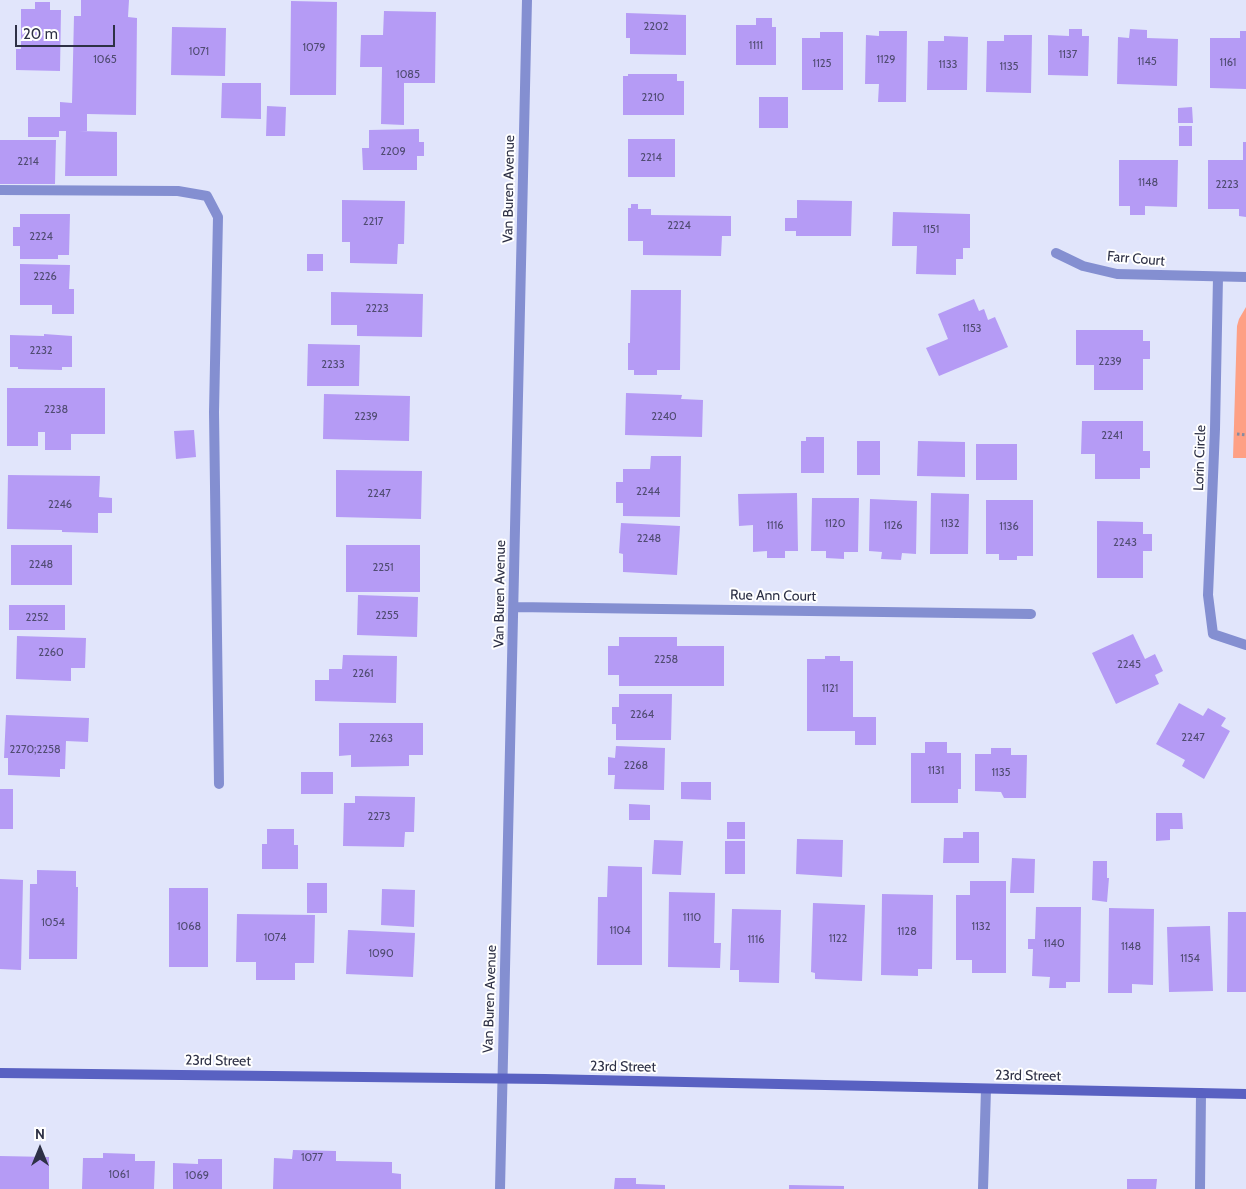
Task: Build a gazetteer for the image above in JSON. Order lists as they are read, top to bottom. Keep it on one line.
{"streets":{"street":["Van Buren Avenue","Farr Court","Lorin Circle","Rue Ann Court","23rd Street"]},"crossings":[["Van Buren Avenue","Rue Ann Court"],["Van Buren Avenue","23rd Street"],["Farr Court","Lorin Circle"]],"house_numbers":["2202","1111","1079","1071","1137","1065","1129","1145","1161","1125","1133","1135","1085","2210","2209","2214","2214","1148","2223","2217","2224","1151","2224","2226","2223","1153","2232","2239","2233","2238","2239","2240","2241","2244","2247","2246","1120","1132","1116","1126","1136","2248","2243","2248","2251","2255","2252","2260","2258","2245","2261","1121","2264","2247","2263","2270;2258","2268","1131","1135","2273","1110","1054","1068","1132","1104","1128","1074","1122","1116","1140","1148","1090","1154","1077","1061","1069"],"scale_bar":"20 m","north":"top"}
